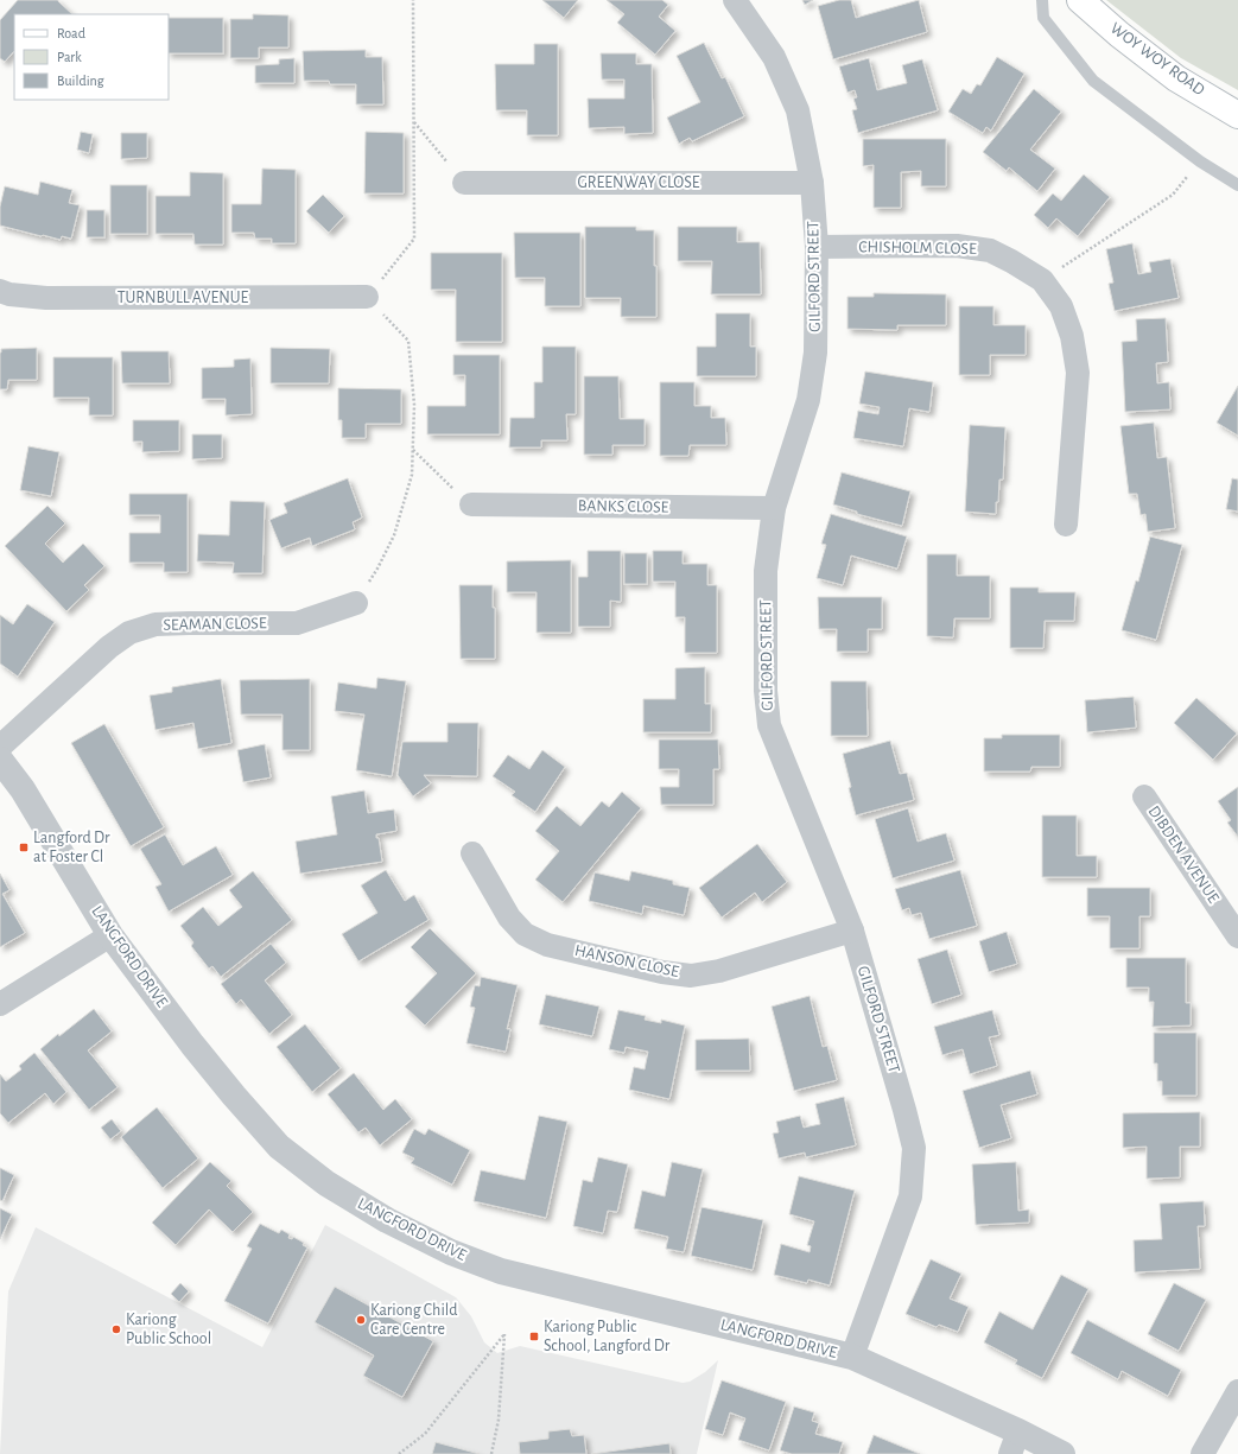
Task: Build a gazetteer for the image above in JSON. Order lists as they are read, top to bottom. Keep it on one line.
{"streets":{"main road":["WOY WOY ROAD"],"street":["GREENWAY CLOSE","CHISHOLM CLOSE","GILFORD STREET","TURNBULL AVENUE","BANKS CLOSE","SEAMAN CLOSE","DIBDEN AVENUE","LANGFORD DRIVE","HANSON CLOSE"]},"crossings":[["GREENWAY CLOSE","GILFORD STREET"],["CHISHOLM CLOSE","GILFORD STREET"],["GILFORD STREET","BANKS CLOSE"],["GILFORD STREET","LANGFORD DRIVE"],["GILFORD STREET","HANSON CLOSE"]],"places":{"transit":["Langford Dr at Foster Cl","Kariong Public School, Langford Dr"],"other":["Kariong Child Care Centre","Kariong Public School"]},"legend":["Road","Park","Building"]}
